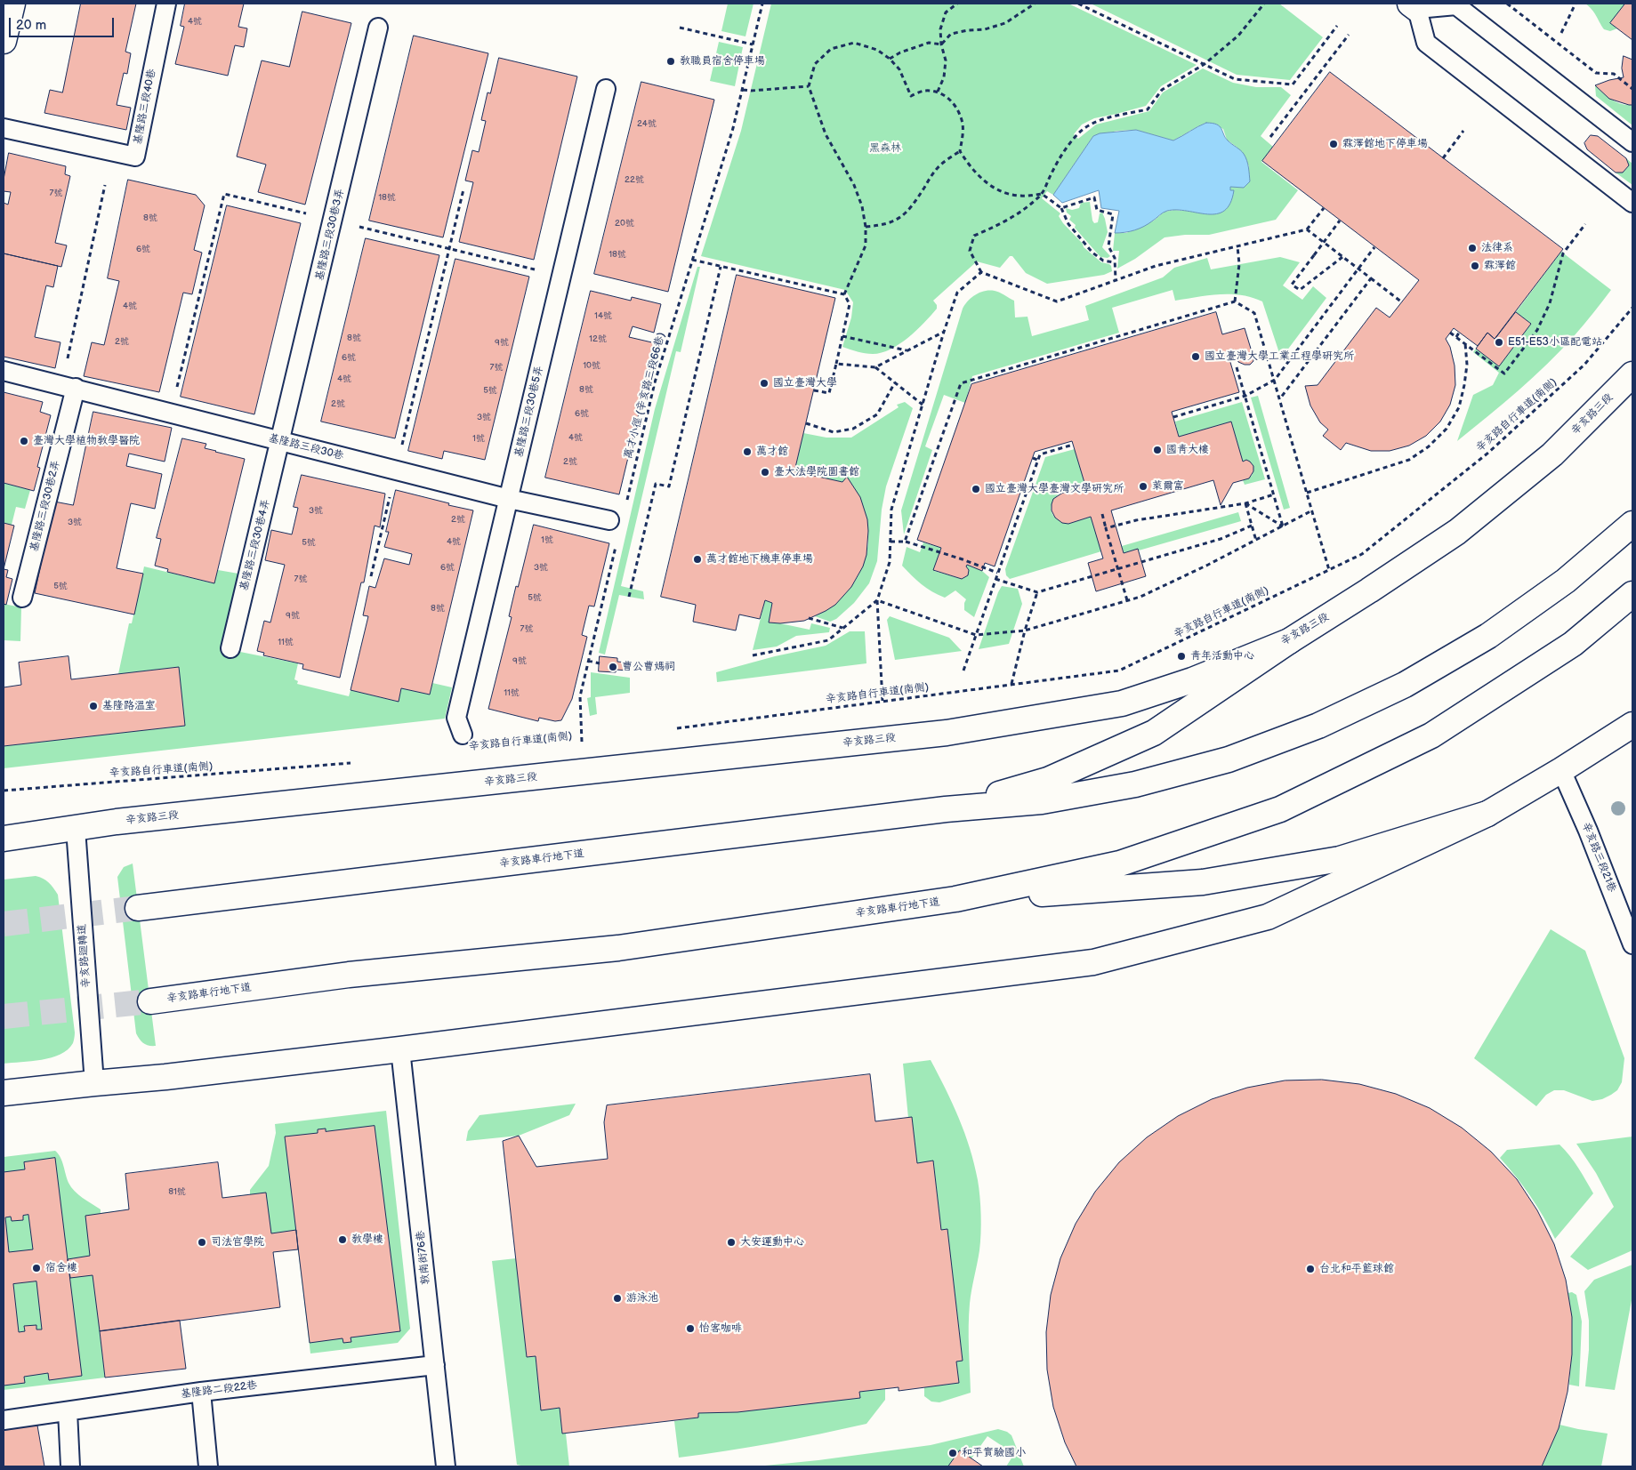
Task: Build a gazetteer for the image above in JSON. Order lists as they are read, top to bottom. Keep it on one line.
{"streets":{"main road":["辛亥路三段","辛亥路車行地下道"],"lane":["基隆路三段40巷","基隆路三段30巷3弄","基隆路三段30巷5弄","基隆路三段30巷","基隆路三段30巷2弄","基隆路三段30巷4弄","辛亥路三段21巷","辛亥路迴轉道","敦南街76巷","基隆路二段22巷"],"path":["萬才小徑 (辛亥路三段66巷)","辛亥路自行車道(南側)"]},"crossings":[["基隆路三段30巷3弄","基隆路三段30巷"],["基隆路三段30巷3弄","基隆路三段30巷4弄"],["基隆路三段30巷5弄","基隆路三段30巷"],["辛亥路三段","辛亥路迴轉道"],["基隆路三段30巷","基隆路三段30巷2弄"],["基隆路三段30巷","基隆路三段30巷4弄"],["敦南街76巷","基隆路二段22巷"]],"parks":["黑森林"],"places":["教職員宿舍停車場","霖澤館地下停車場","法律系","霖澤館","E51-E53小區配電站","國立臺灣大學工業工程學研究所","國立臺灣大學","臺灣大學植物教學醫院","國青大樓","萬才館","臺大法學院圖書館","萊爾富","國立臺灣大學臺灣文學研究所","萬才館地下機車停車場","青年活動中心","曹公曹媽祠","基隆路溫室","教學樓","司法官學院","大安運動中心","宿舍樓","台北和平籃球館","游泳池","怡客咖啡","和平實驗國小"],"house_numbers":["4號","24號","22號","7號","18號","8號","20號","6號","18號","4號","14號","8號","12號","2號","9號","6號","10號","7號","4號","8號","5號","2號","6號","3號","4號","1號","2號","3號","2號","3號","1號","4號","5號","6號","3號","7號","5號","5號","8號","9號","7號","11號","9號","11號","81號"],"scale_bar":"20 m"}
